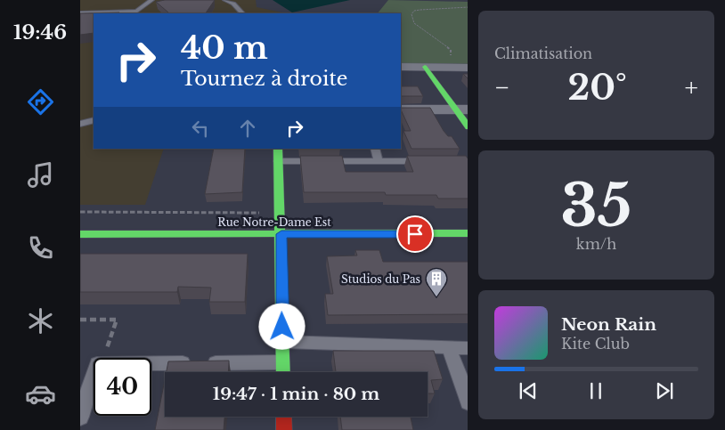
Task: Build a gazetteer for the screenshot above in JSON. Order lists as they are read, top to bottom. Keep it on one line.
{"streets":{"street":["Rue Notre-Dame Est"]},"places":{"building":["Studios du Pas"]},"page":{"tabs":"19:46","tile":["Climatisation",["35","km/h"]],"turn":["40 m","Tournez à droite"],"heat":["−","20°","+"],"song":["Neon Rain","Kite Club"],"limit":"40","trip":"19:47 · 1 min · 80 m"}}
